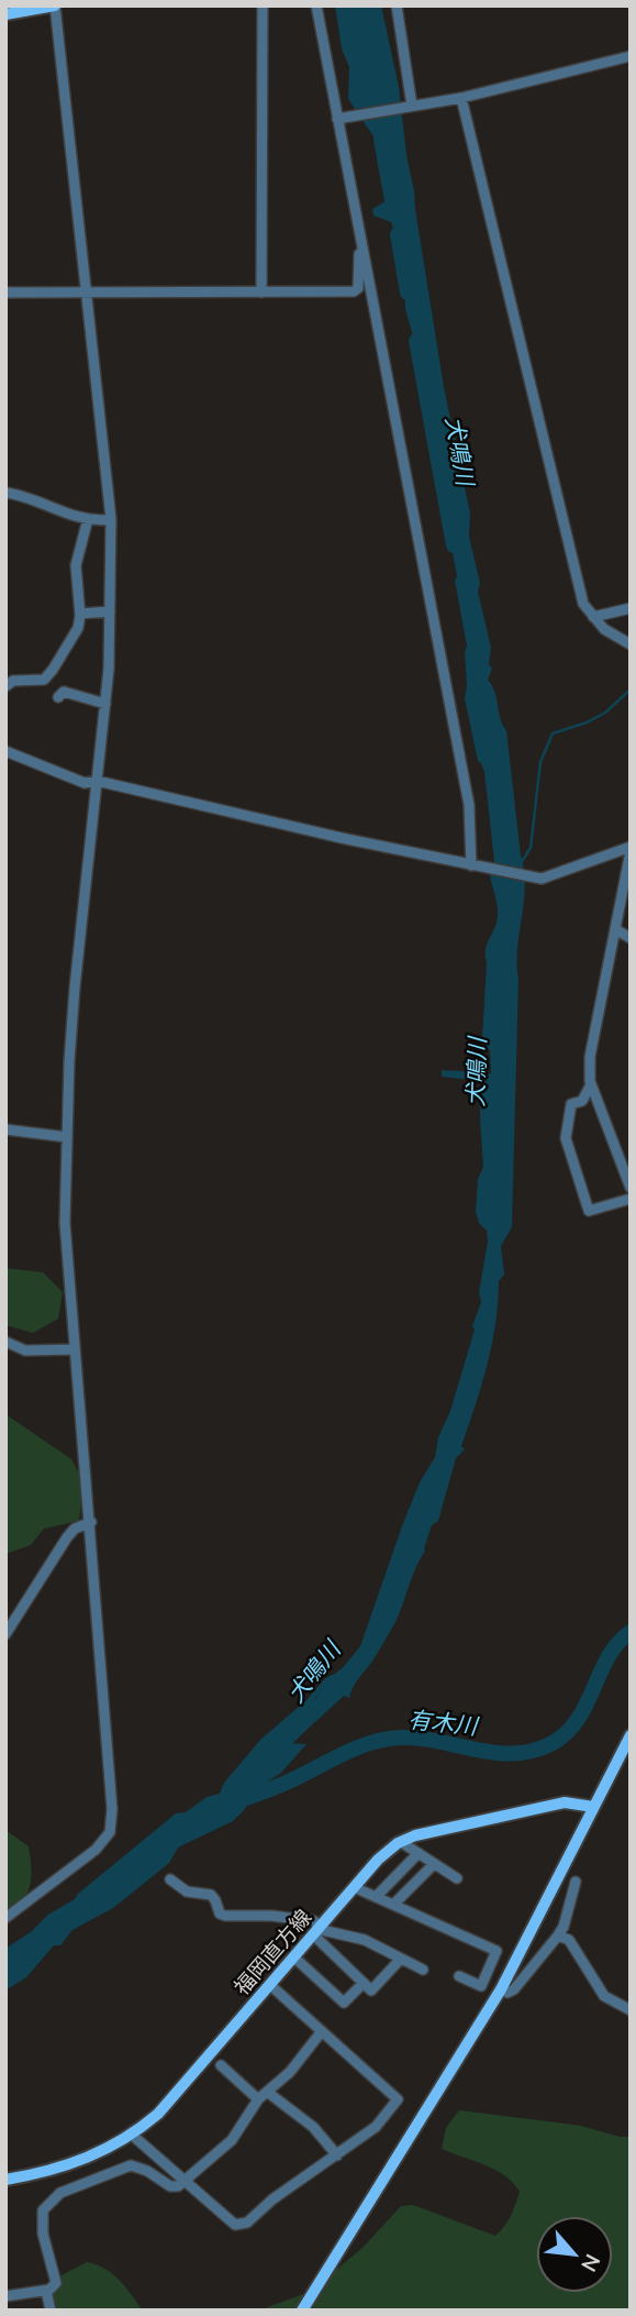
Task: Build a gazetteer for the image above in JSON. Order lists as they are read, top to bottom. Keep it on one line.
{"streets":{"main road":["福岡直方線"]},"water":["犬鳴川","有木川"],"north":"bottom right"}
